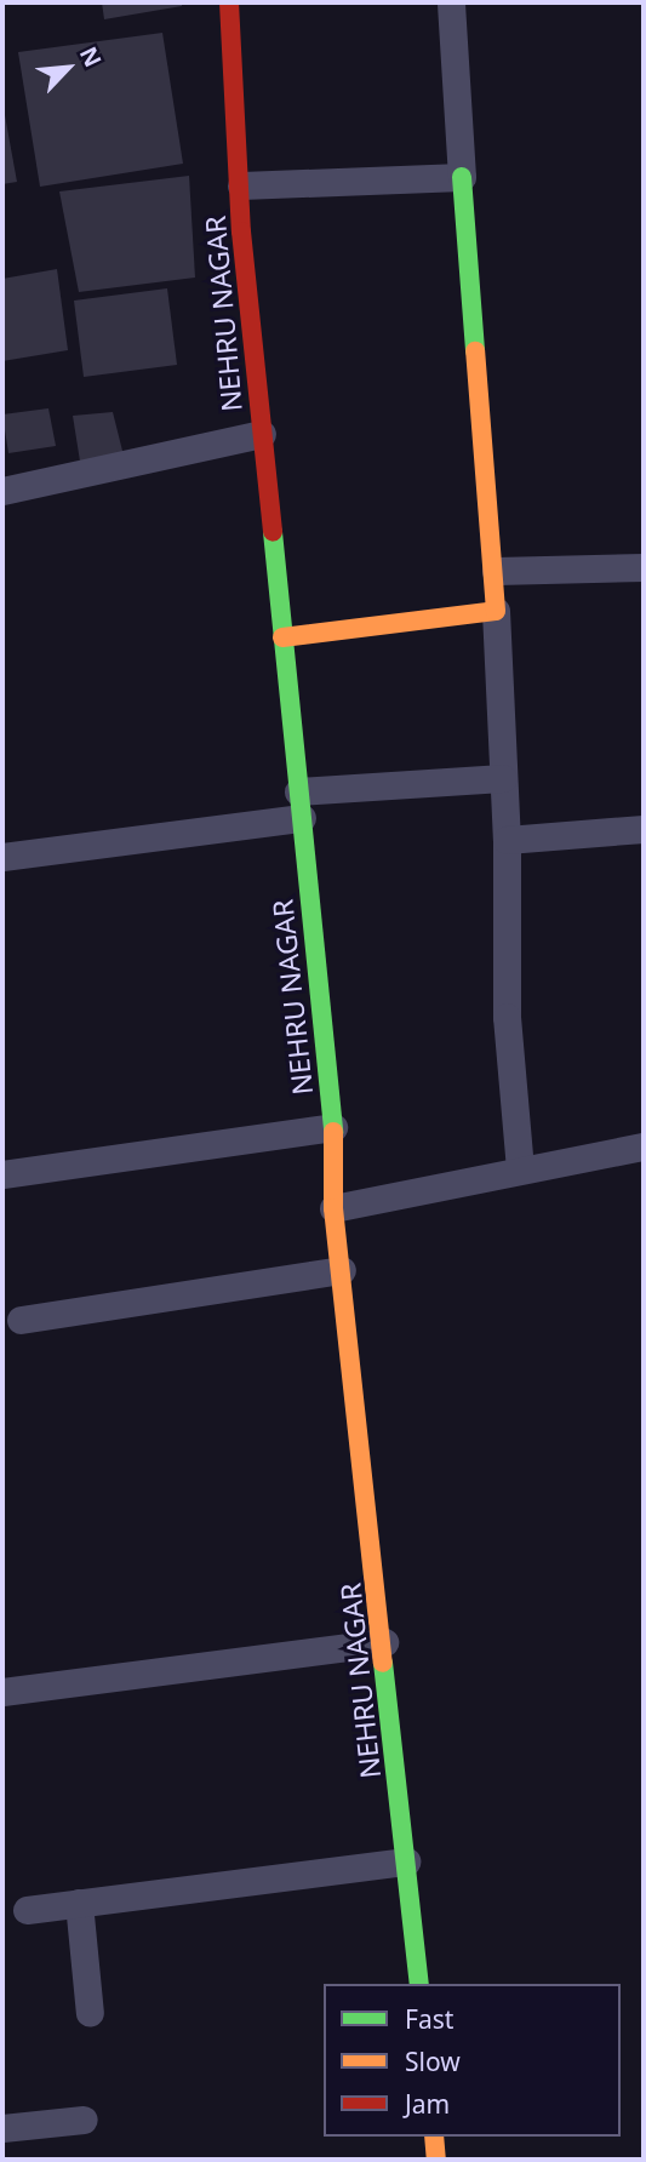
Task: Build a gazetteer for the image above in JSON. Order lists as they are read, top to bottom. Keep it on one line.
{"streets":{"street":["NEHRU NAGAR"]},"legend":["Fast","Slow","Jam"],"north":"top right"}
